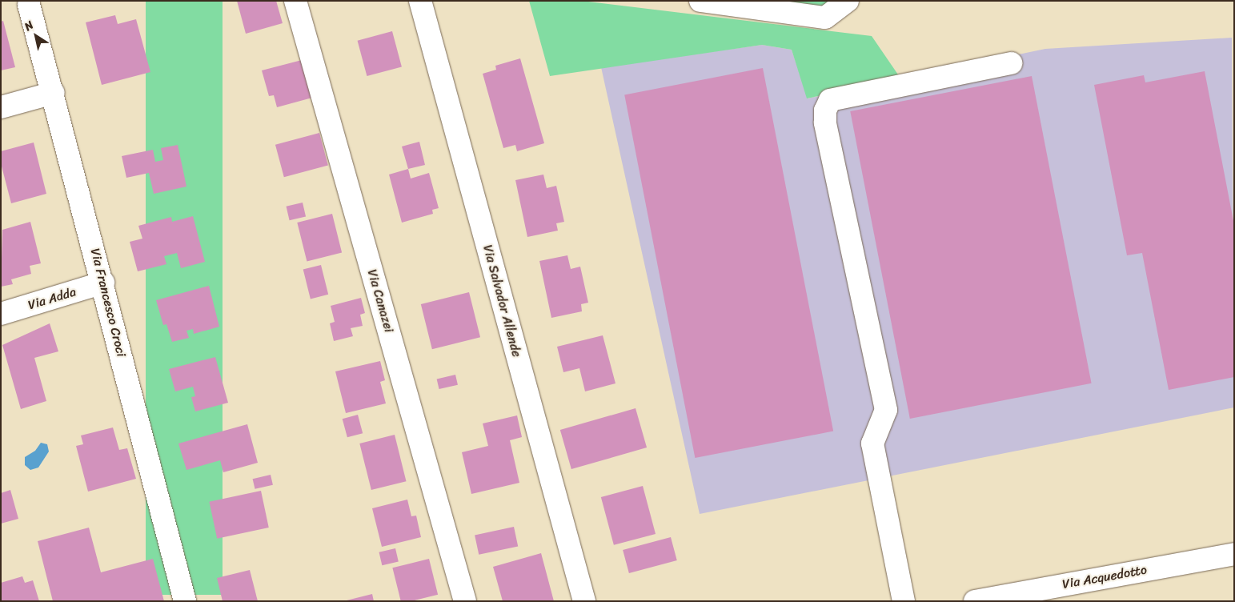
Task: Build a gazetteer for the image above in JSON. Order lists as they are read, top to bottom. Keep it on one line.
{"streets":{"street":["Via Adda","Via Canazei","Via Salvador Allende","Via Francesco Croci","Via Acquedotto"]},"crossings":[["Via Adda","Via Francesco Croci"]],"north":"top left"}
